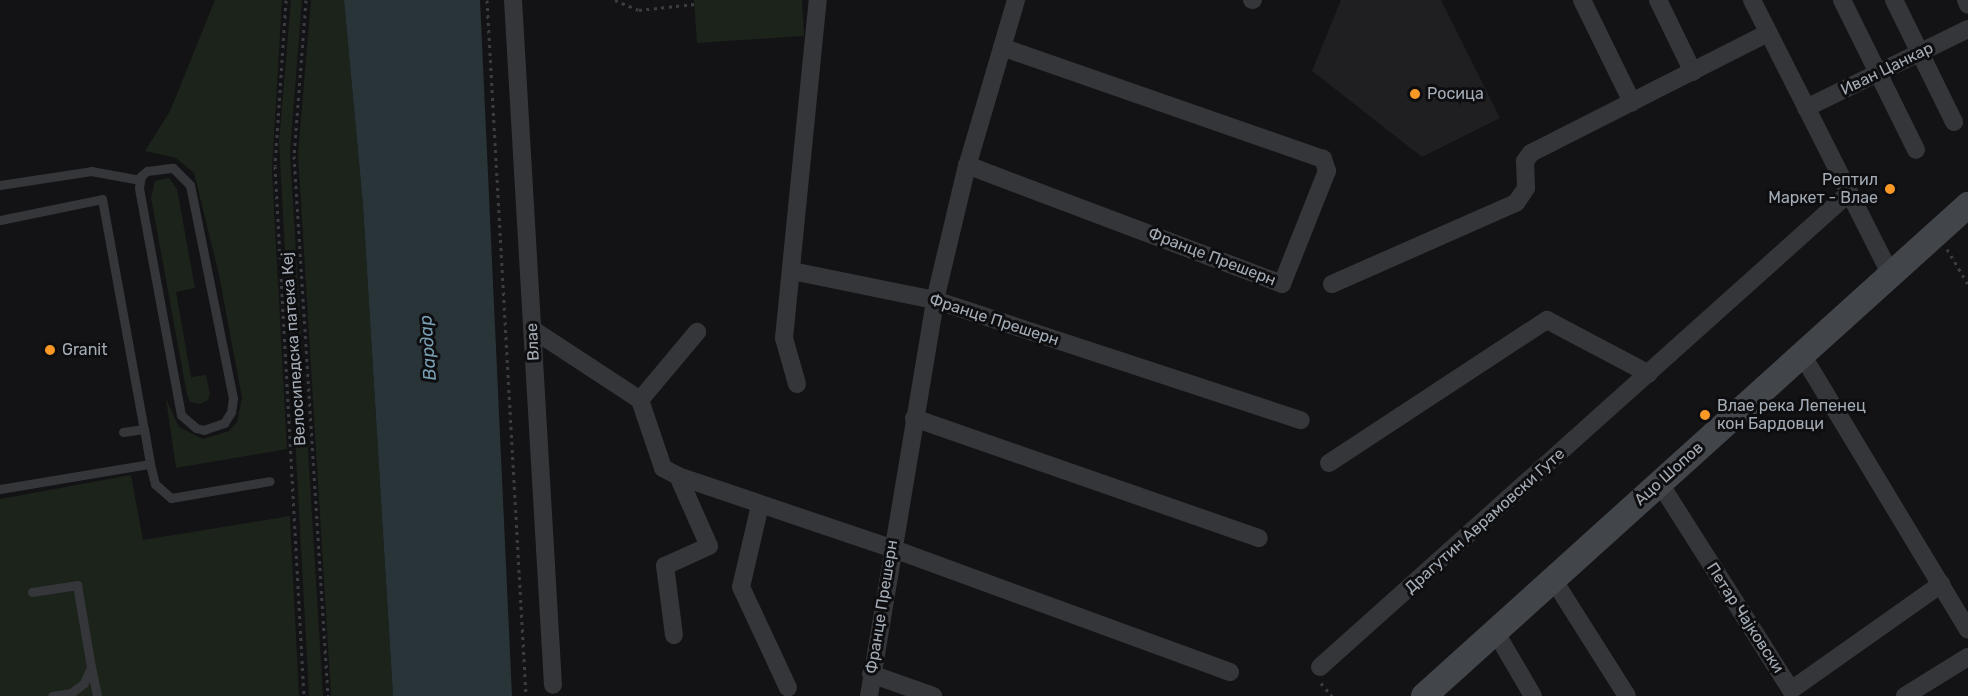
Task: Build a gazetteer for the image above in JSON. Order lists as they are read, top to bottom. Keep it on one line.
{"streets":{"street":["Иван Цанкар","Францe Прешерн","Франце Прешерн","Влае","Ацо Шопов","Драгутин Аврамовски Гуте","Петар Чајковски"],"path":["Велосипедска патека Кеј"]},"crossings":[["Францe Прешерн","Франце Прешерн"],["Ацо Шопов","Петар Чајковски"]],"water":["Вардар"],"places":["Росица","Рептил Маркет - Влае","Granit","Влае река Лепенец кон Бардовци"]}
